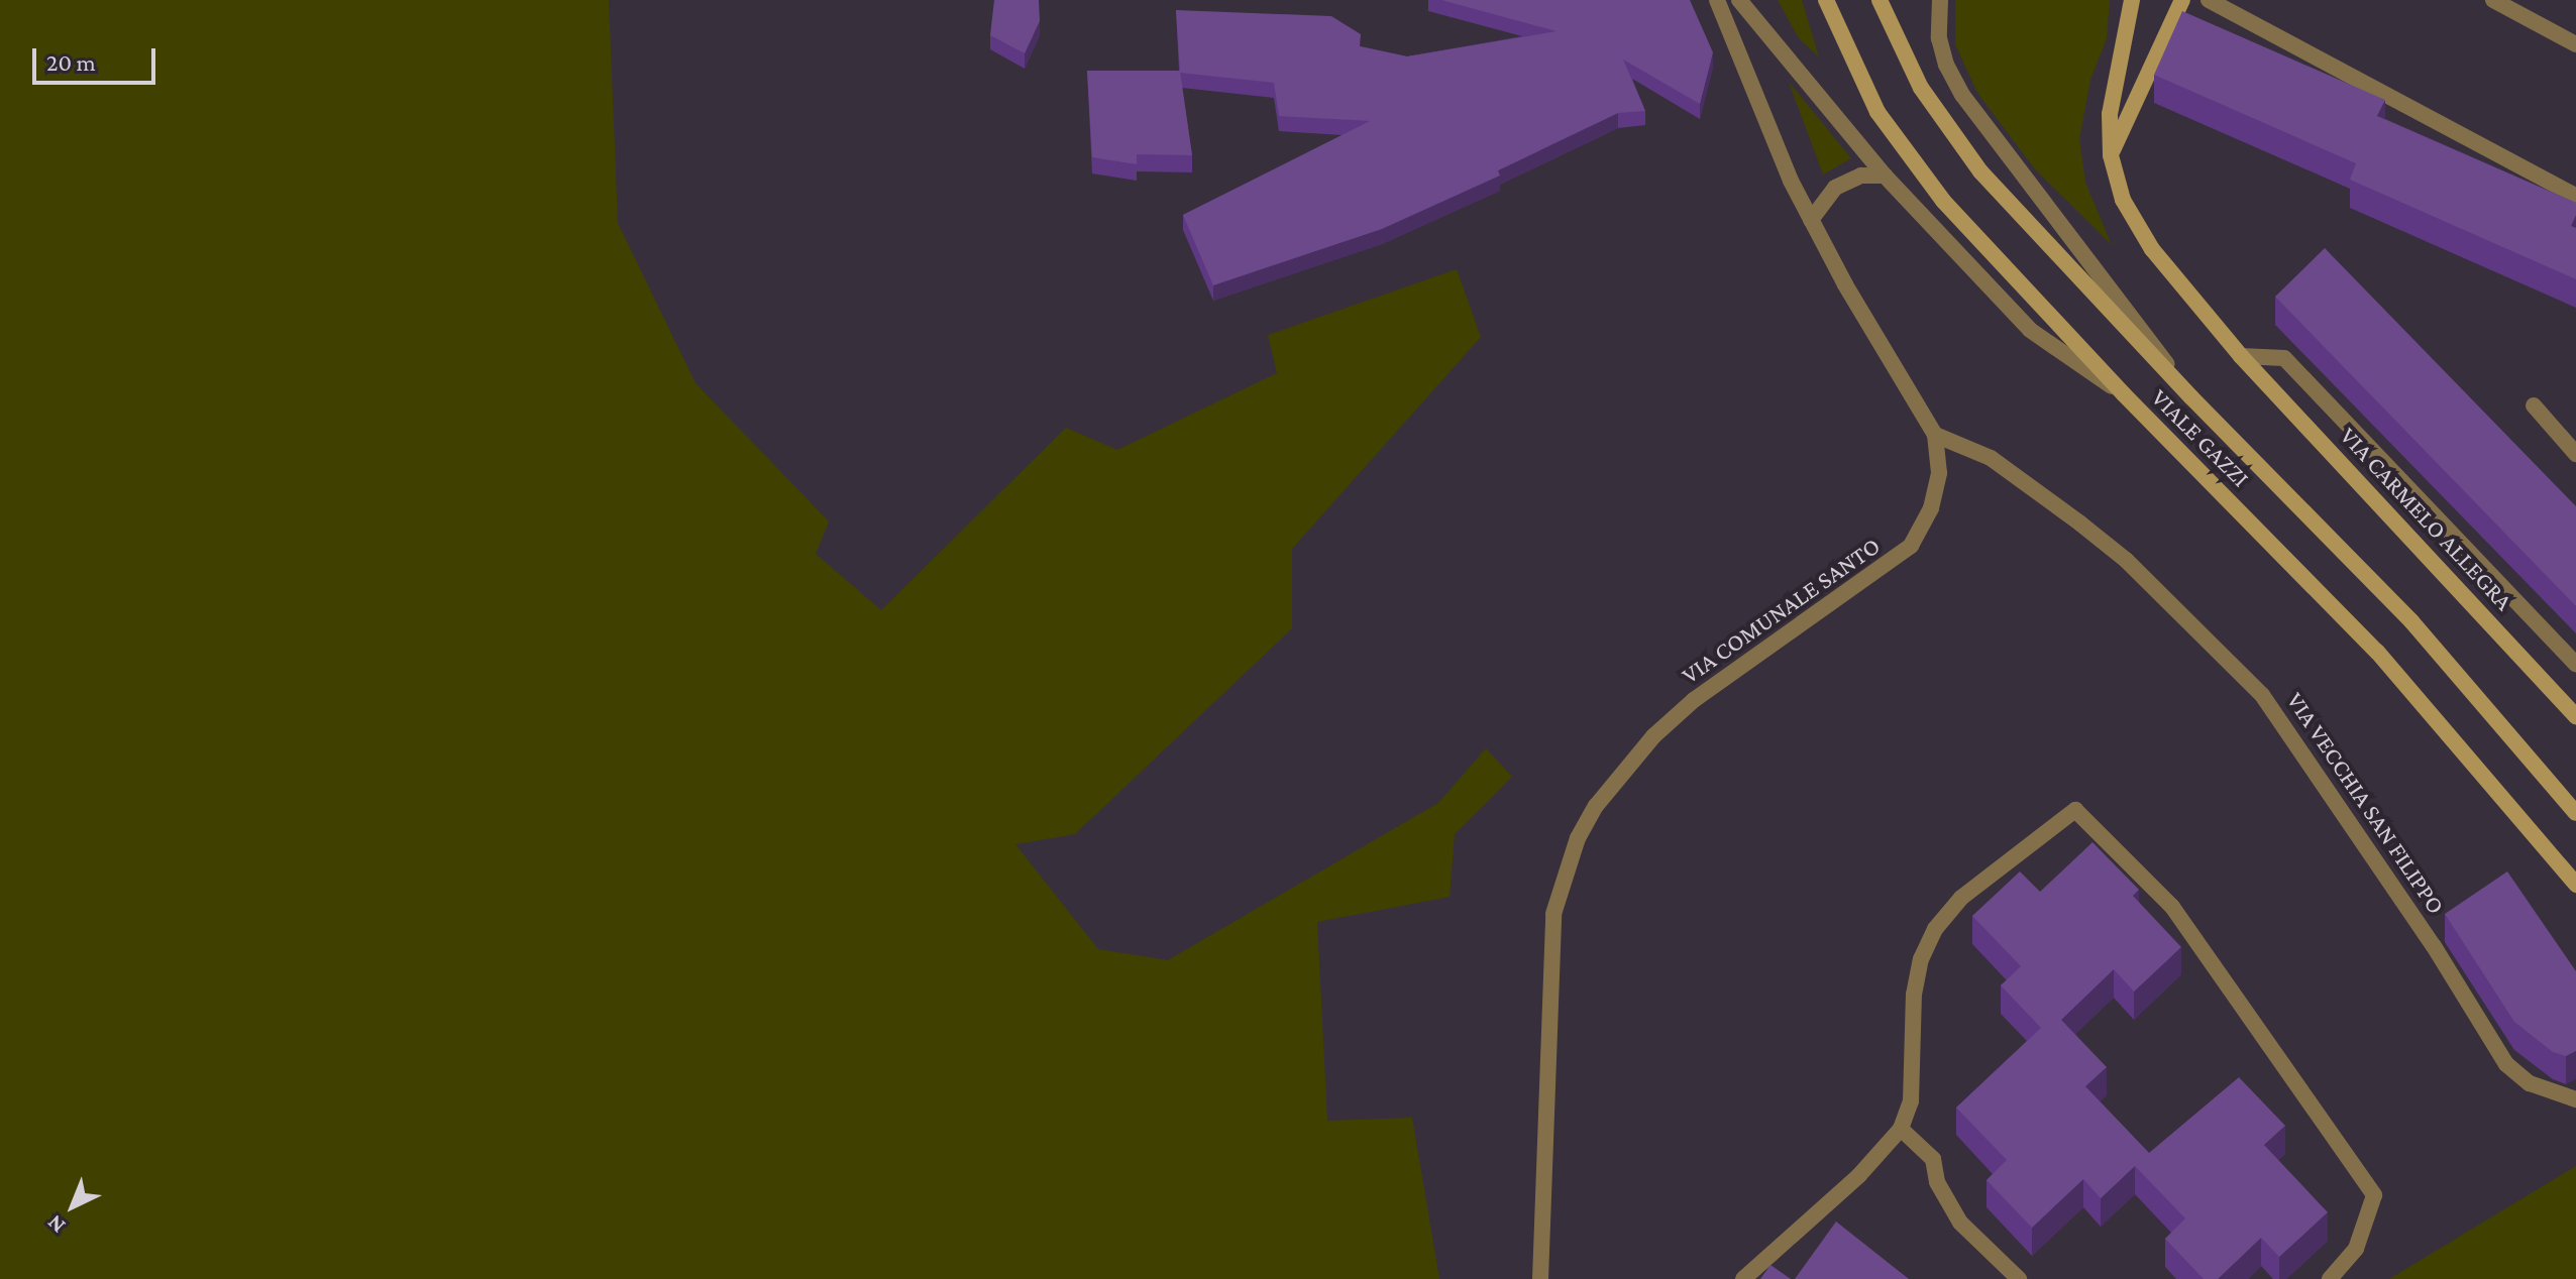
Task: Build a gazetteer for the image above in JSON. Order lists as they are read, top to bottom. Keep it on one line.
{"streets":{"main road":["VIALE GAZZI","VIA CARMELO ALLEGRA"],"street":["VIA COMUNALE SANTO","VIA VECCHIA SAN FILIPPO"]},"crossings":[["VIA COMUNALE SANTO","VIA VECCHIA SAN FILIPPO"]],"scale_bar":"20 m","north":"bottom left"}
